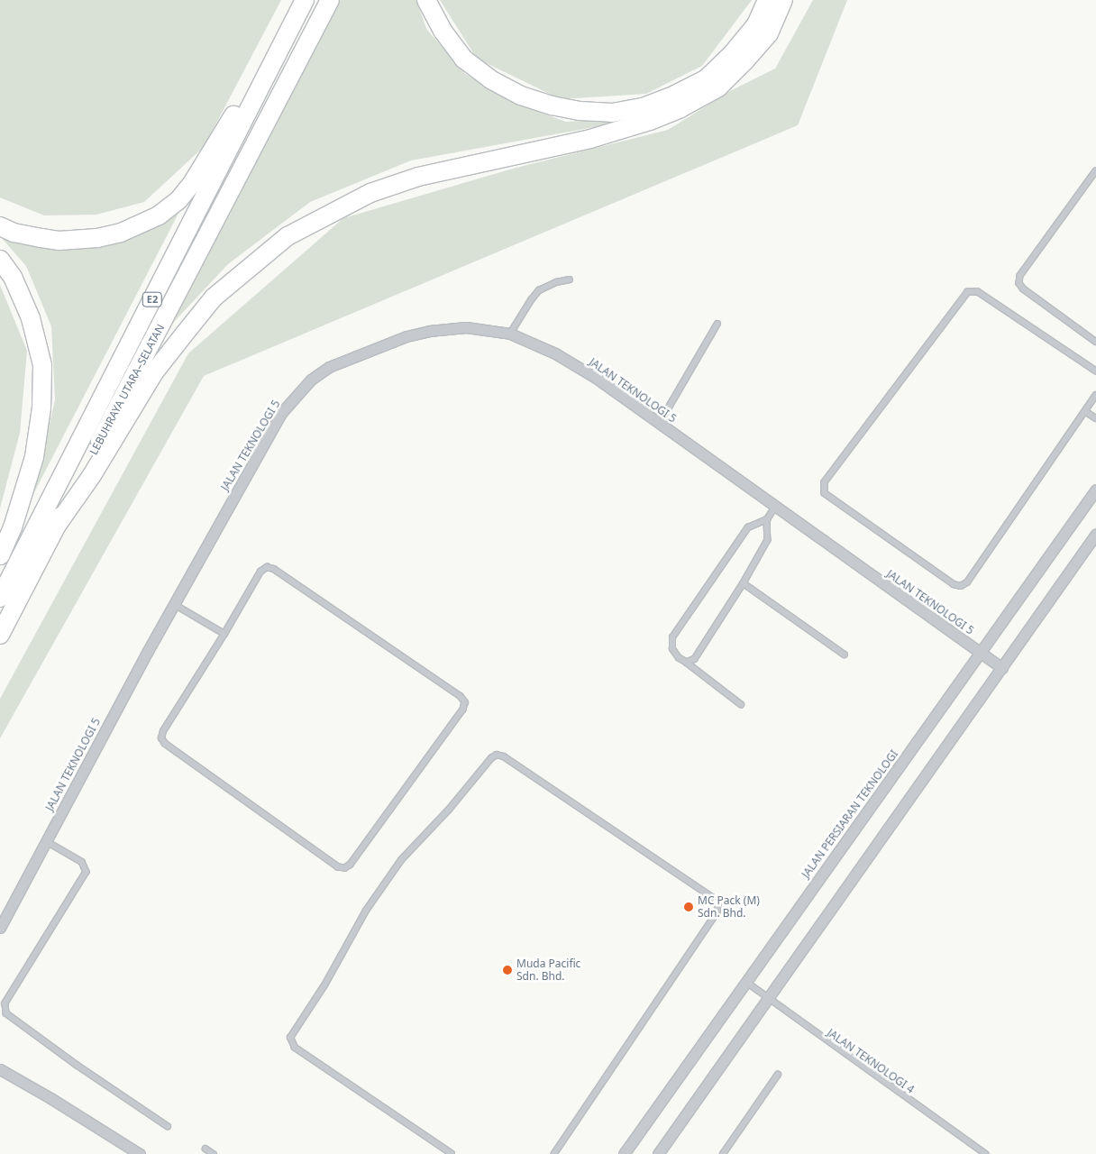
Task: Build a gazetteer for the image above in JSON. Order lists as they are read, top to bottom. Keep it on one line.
{"streets":{"highway":["E2","LEBUHRAYA UTARA–SELATAN"],"street":["JALAN TEKNOLOGI 5","JALAN PERSIARAN TEKNOLOGI"],"lane":["JALAN TEKNOLOGI 4"]},"crossings":[["JALAN TEKNOLOGI 5","JALAN PERSIARAN TEKNOLOGI"],["JALAN PERSIARAN TEKNOLOGI","JALAN TEKNOLOGI 4"]],"places":["MC Pack (M) Sdn. Bhd.","Muda Pacific Sdn. Bhd."]}
